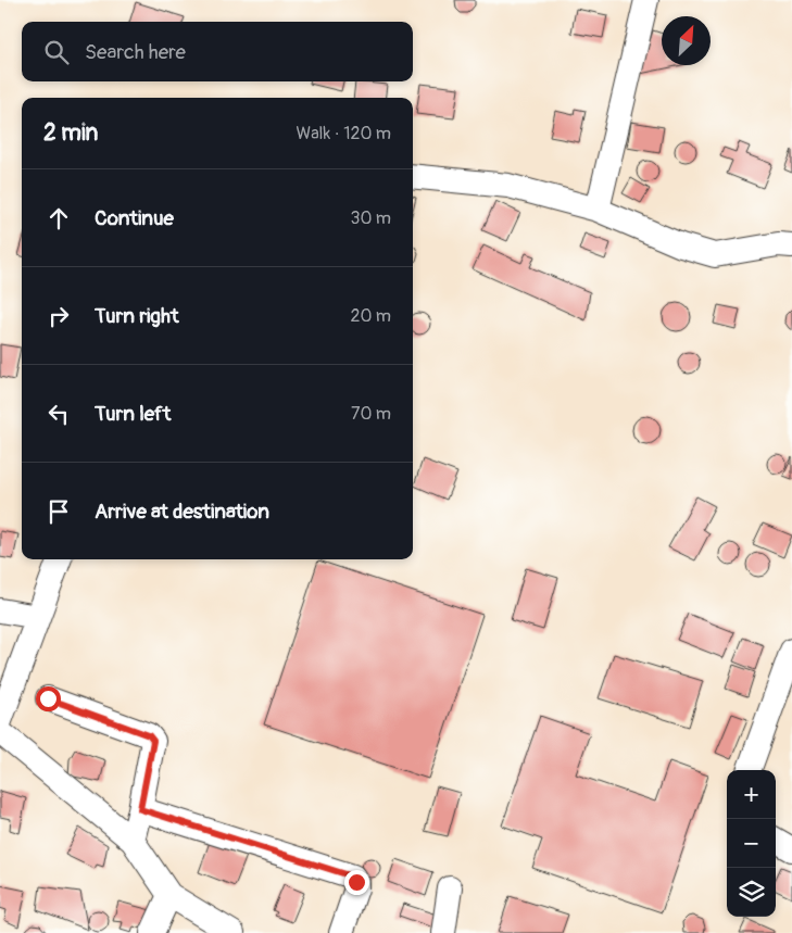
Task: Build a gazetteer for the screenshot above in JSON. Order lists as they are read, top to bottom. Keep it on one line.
{"north":"top right","page":{"search":"Search here","heading":["2 min","Walk · 120 m"],"list":[["Continue","30 m"],["Turn right","20 m"],["Turn left","70 m"],"Arrive at destination"],"map_buttons":["+","−"]}}
